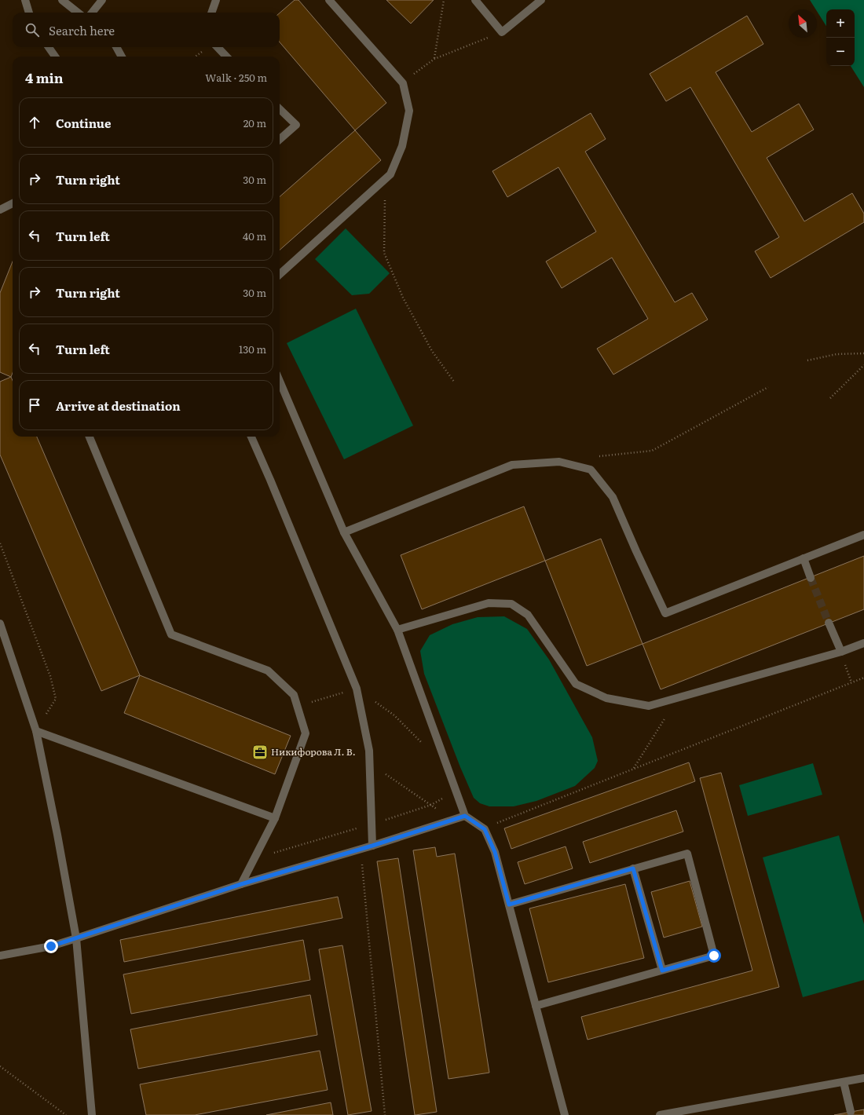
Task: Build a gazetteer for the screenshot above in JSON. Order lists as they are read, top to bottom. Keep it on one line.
{"places":{"office":["Никифорова Л. В."]},"north":"top left","page":{"map_buttons":["+","−"],"search":"Search here","heading":["4 min","Walk · 250 m"],"list":[["Continue","20 m"],["Turn right","30 m"],["Turn left","40 m"],["Turn right","30 m"],["Turn left","130 m"],"Arrive at destination"]}}
